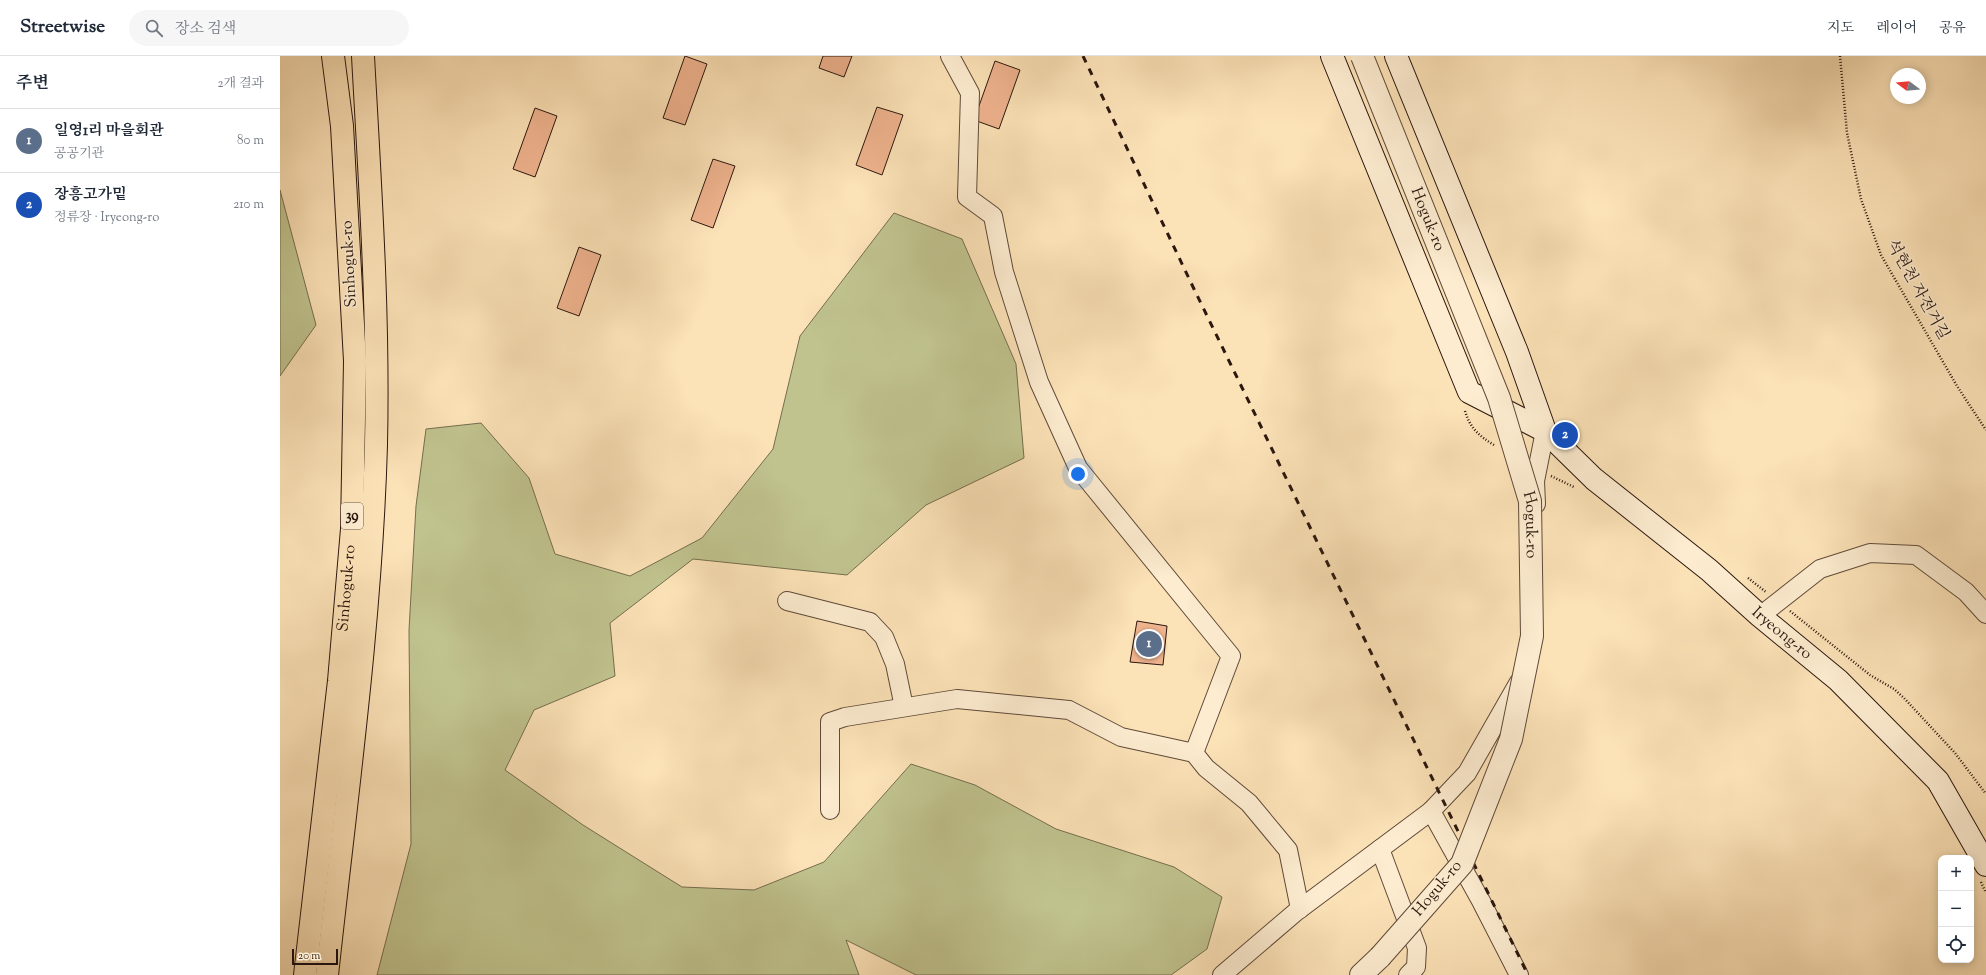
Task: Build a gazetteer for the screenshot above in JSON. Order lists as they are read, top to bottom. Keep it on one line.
{"streets":{"highway":["Sinhoguk-ro","39"],"main road":["Hoguk-ro","Iryeong-ro"],"path":["석현천 자전거길"]},"scale_bar":"20 m","north":"left","page":{"header":"Streetwise","search":"장소 검색","nav":["지도","레이어","공유"],"heading":["주변","2개 결과"],"list":[{"mark":"1","name":"일영1리 마을회관","note":"공공기관","value":"80 m"},{"mark":"2","name":"장흥고가밑","note":"정류장 · Iryeong-ro","value":"210 m"}],"pins":["2","1"],"map_buttons":["+","−"],"scale":"20 m"}}
